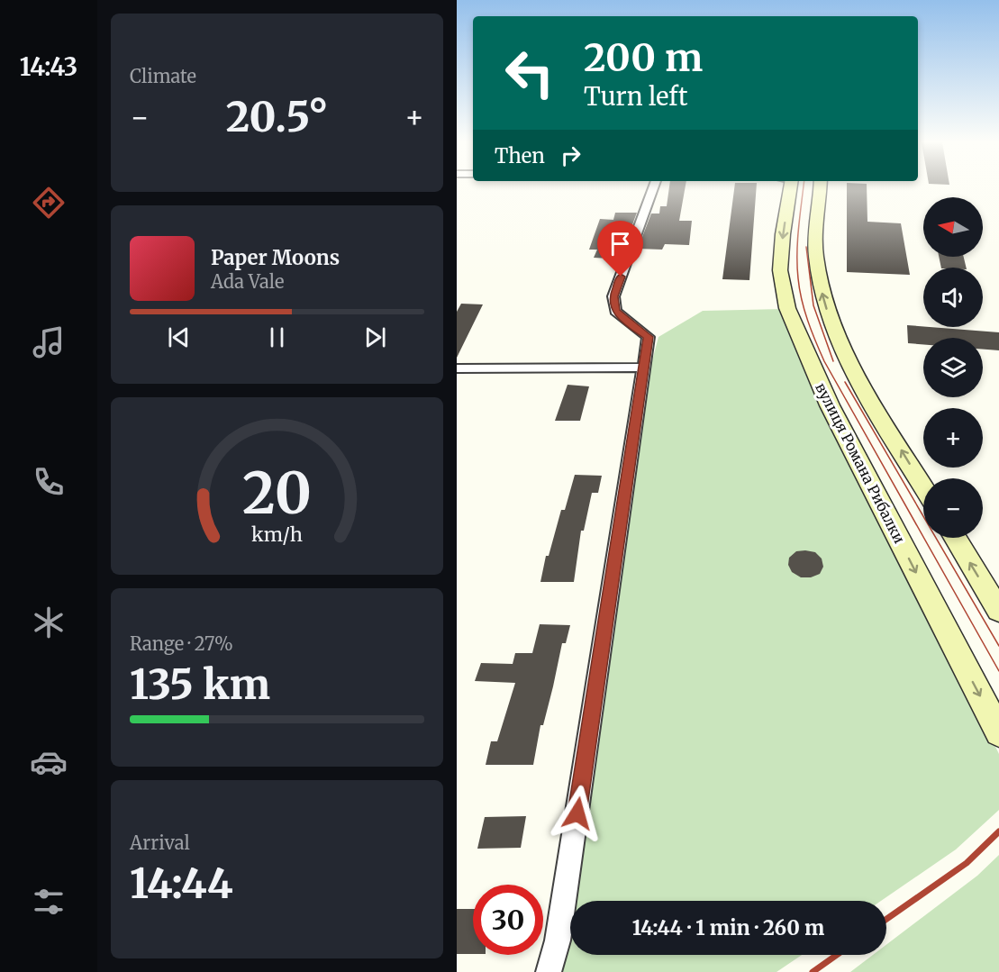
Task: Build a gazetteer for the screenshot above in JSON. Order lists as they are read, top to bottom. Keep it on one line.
{"streets":{"main road":["вулиця Романа Рибалки"]},"north":"left","page":{"tabs":"14:43","tile":["Climate",["Range · 27%","135 km"],["Arrival","14:44"]],"turn":["200 m","Turn left"],"heat":["−","20.5°","+"],"then":"Then","map_buttons":["+","−"],"song":["Paper Moons","Ada Vale"],"limit":"30","trip":"14:44 · 1 min · 260 m","gauge":["20","km/h"]}}
